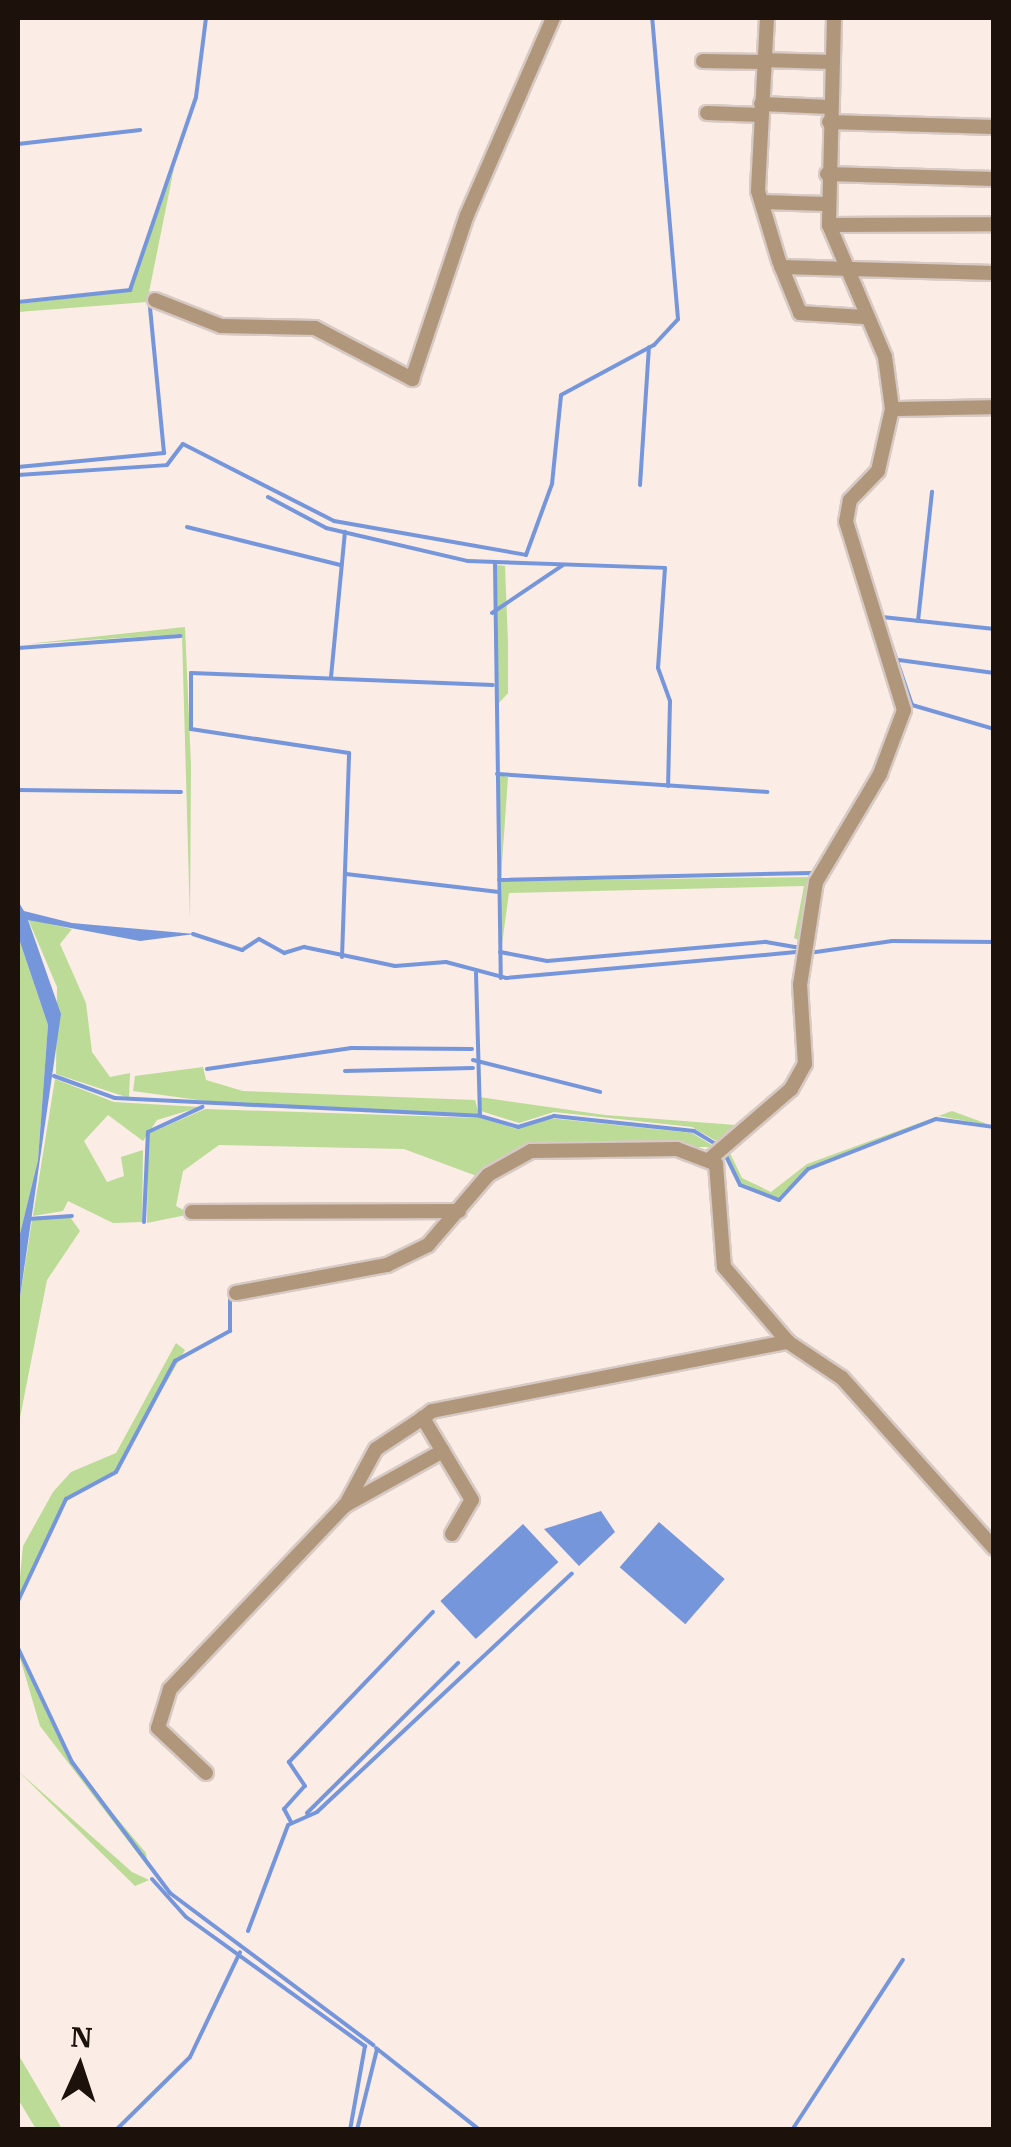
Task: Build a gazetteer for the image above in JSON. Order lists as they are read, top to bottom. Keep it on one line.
{"north":"top"}
